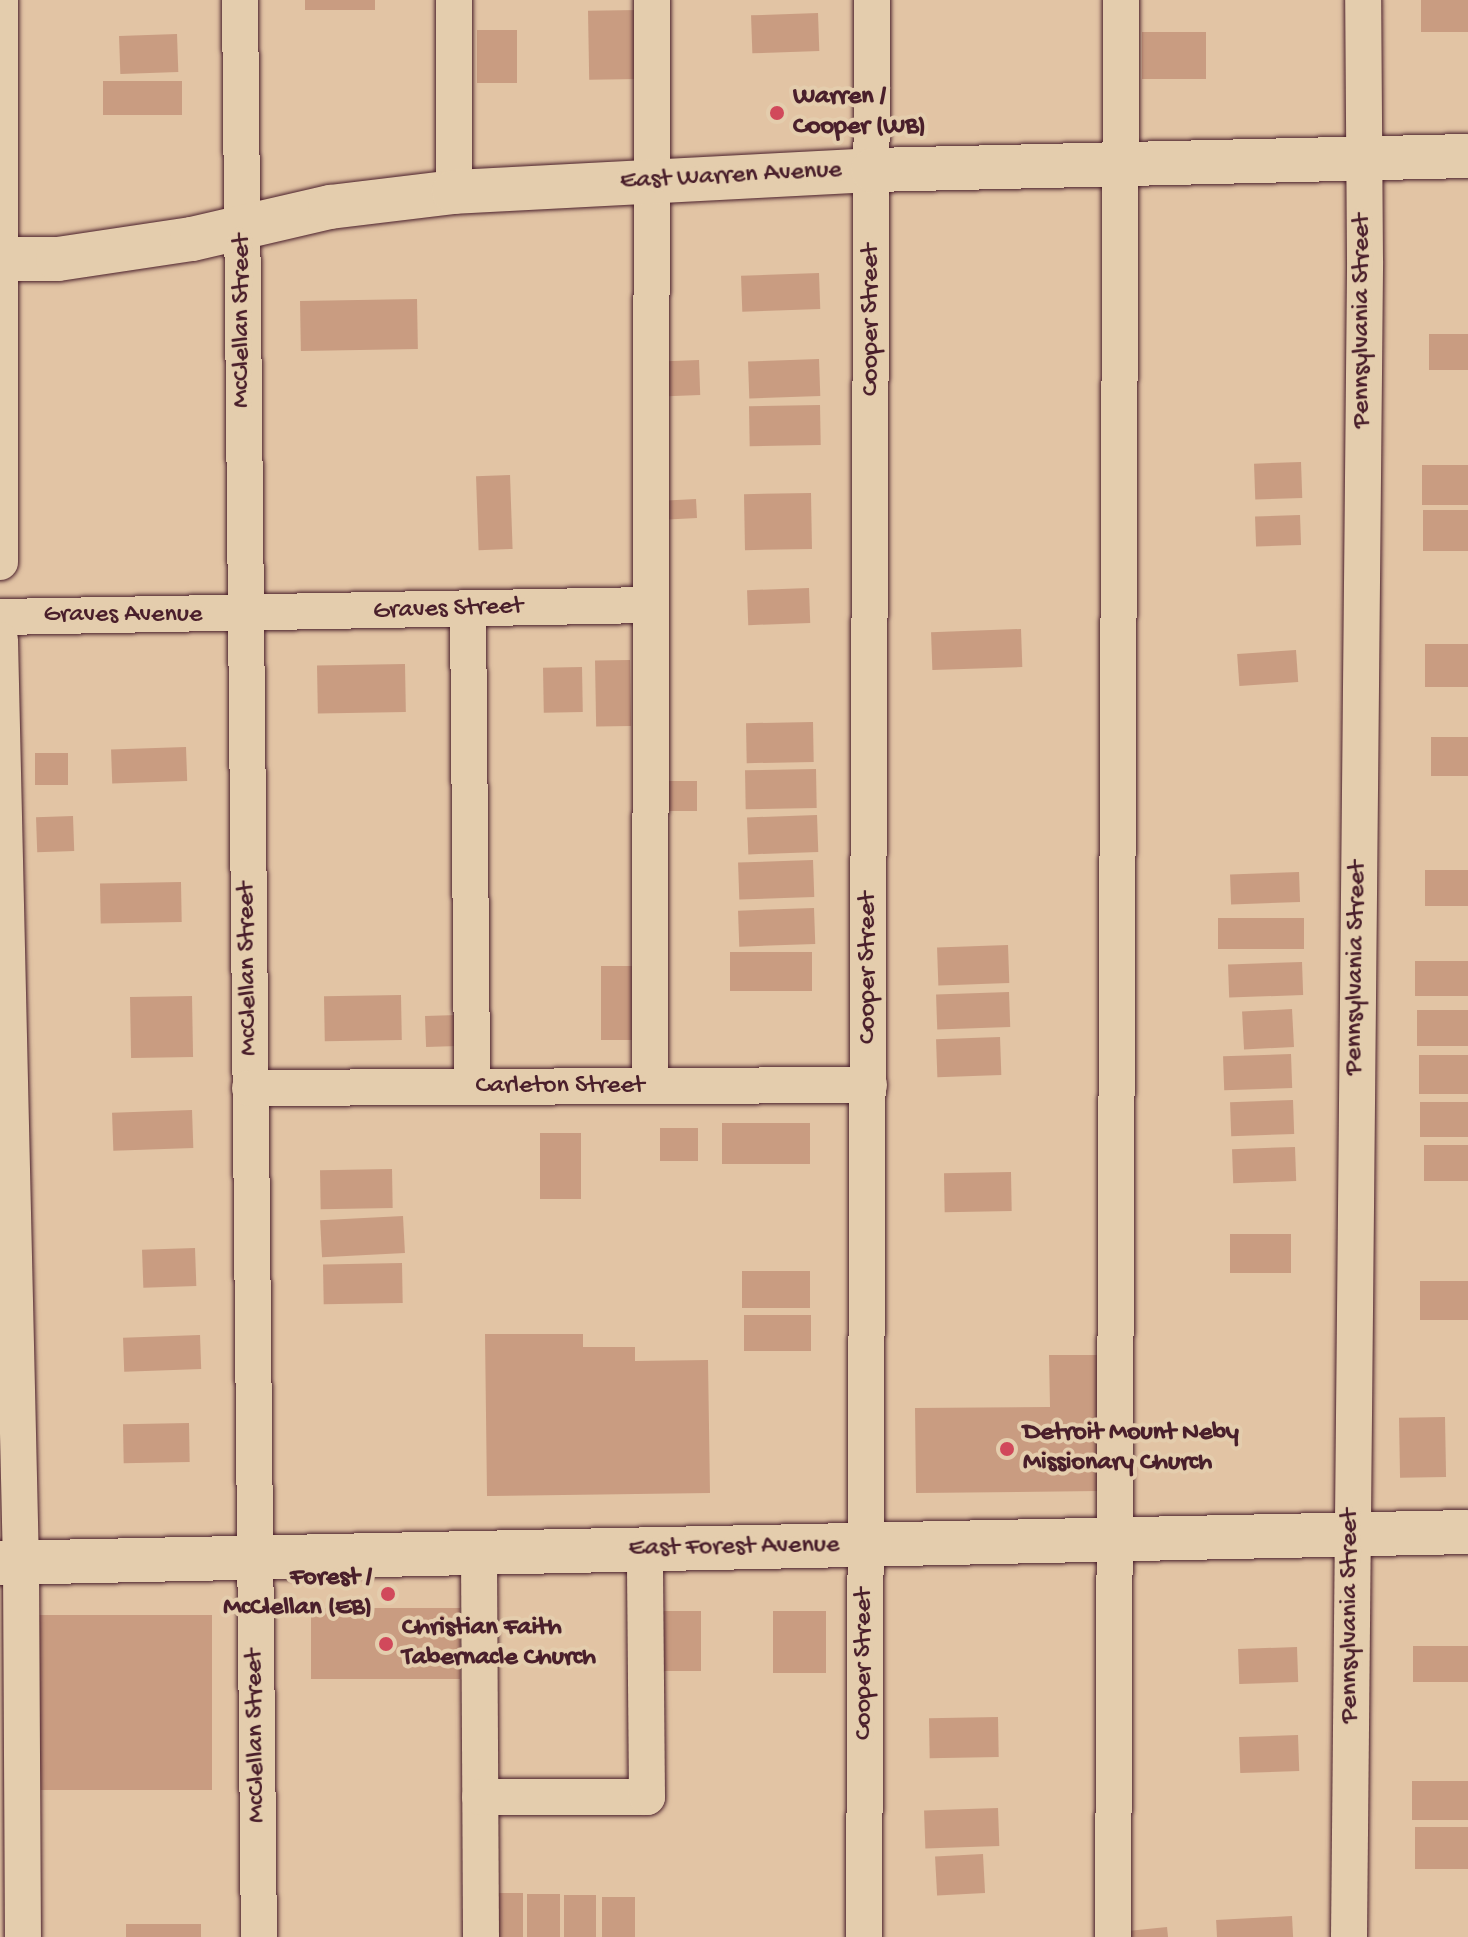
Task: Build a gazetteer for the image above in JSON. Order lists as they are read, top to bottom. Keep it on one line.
{"streets":{"main road":["East Warren Avenue","East Forest Avenue"],"street":["Cooper Street","McClellan Street","Pennsylvania Street","Graves Street","Graves Avenue","Carleton Street"]},"crossings":[["East Warren Avenue","Cooper Street"],["East Warren Avenue","McClellan Street"],["East Warren Avenue","Pennsylvania Street"],["Cooper Street","Carleton Street"],["Cooper Street","East Forest Avenue"],["McClellan Street","Graves Street"],["McClellan Street","Graves Avenue"],["McClellan Street","Carleton Street"],["McClellan Street","East Forest Avenue"],["Pennsylvania Street","East Forest Avenue"],["Graves Street","Graves Avenue"]],"places":["Warren / Cooper (WB)","Detroit Mount Neby Missionary Church","Forest / McClellan (EB)","Christian Faith Tabernacle Church"]}
